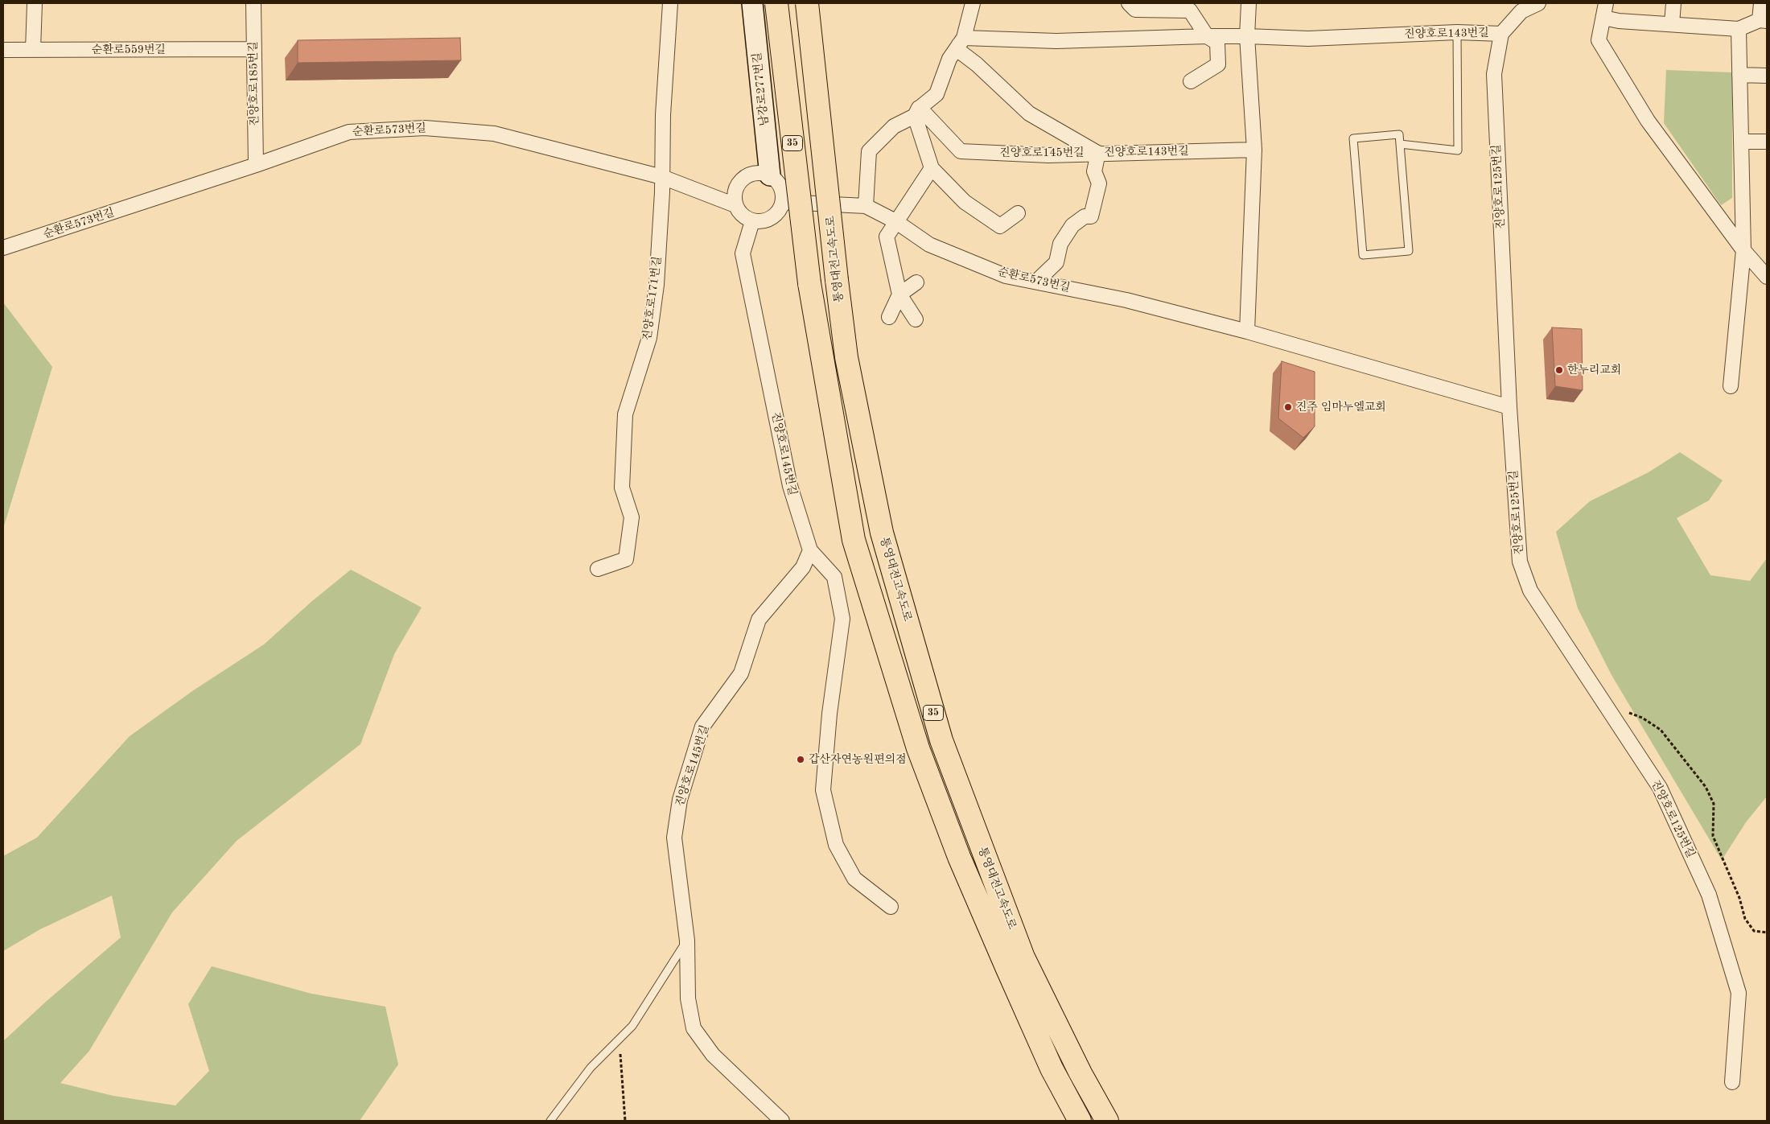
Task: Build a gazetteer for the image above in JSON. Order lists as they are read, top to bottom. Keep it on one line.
{"streets":{"highway":["35","통영대전고속도로"],"street":["진양호로143번길","순환로559번길","진양호로185번길","남강로277번길","순환로573번길","진양호로145번길","진양호로125번길","진양호로171번길"]},"crossings":[["진양호로143번길","순환로573번길"],["진양호로143번길","진양호로145번길"],["진양호로143번길","진양호로125번길"],["순환로559번길","진양호로185번길"],["진양호로185번길","순환로573번길"],["남강로277번길","순환로573번길"],["남강로277번길","진양호로145번길"],["순환로573번길","진양호로145번길"],["순환로573번길","진양호로125번길"],["순환로573번길","진양호로171번길"]],"places":["한누리교회","진주 임마누엘교회","갑산자연농원편의점"]}
